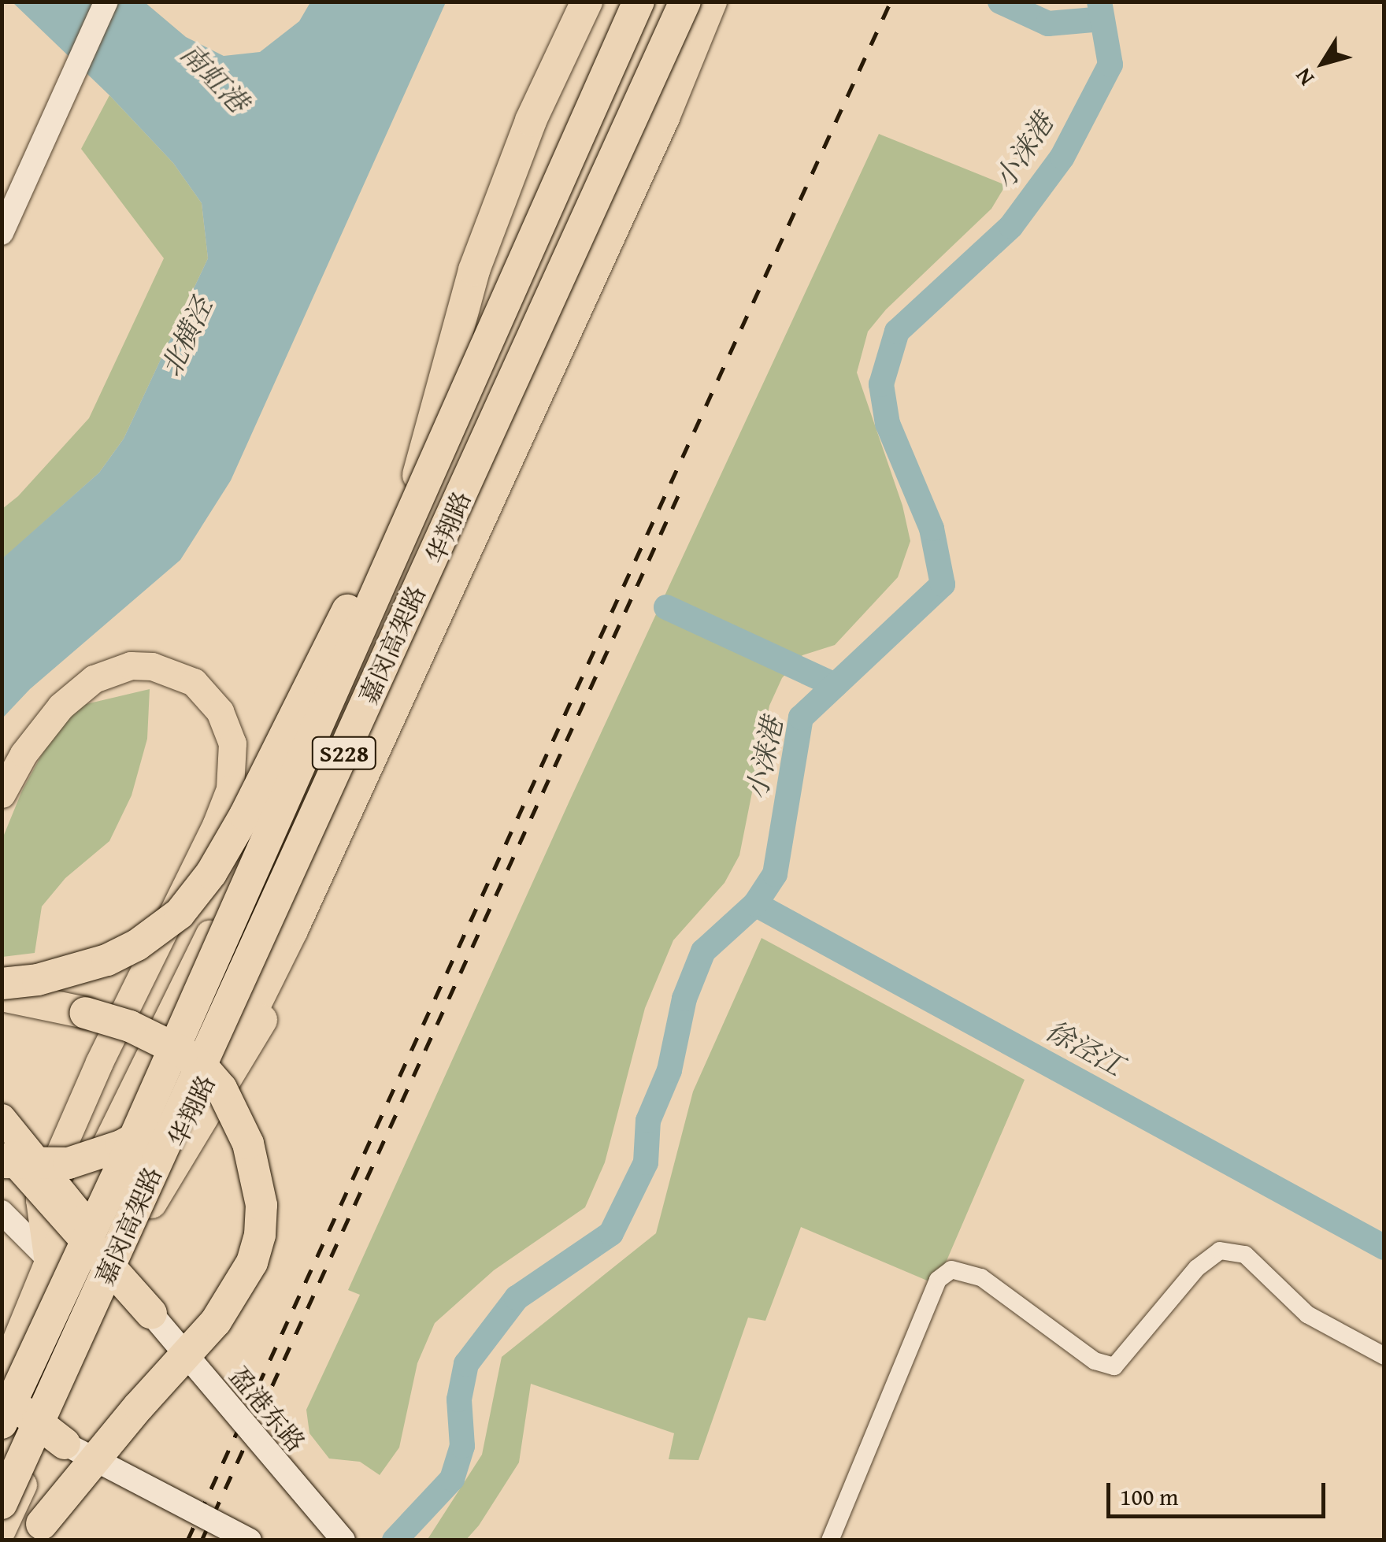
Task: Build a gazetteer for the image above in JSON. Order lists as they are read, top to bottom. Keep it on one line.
{"streets":{"highway":["嘉闵高架路","S228"],"main road":["华翔路","盈港东路"]},"crossings":[["华翔路","嘉闵高架路"]],"water":["南虹港","小涞港","北横泾","徐泾江"],"scale_bar":"100 m","north":"bottom left"}
